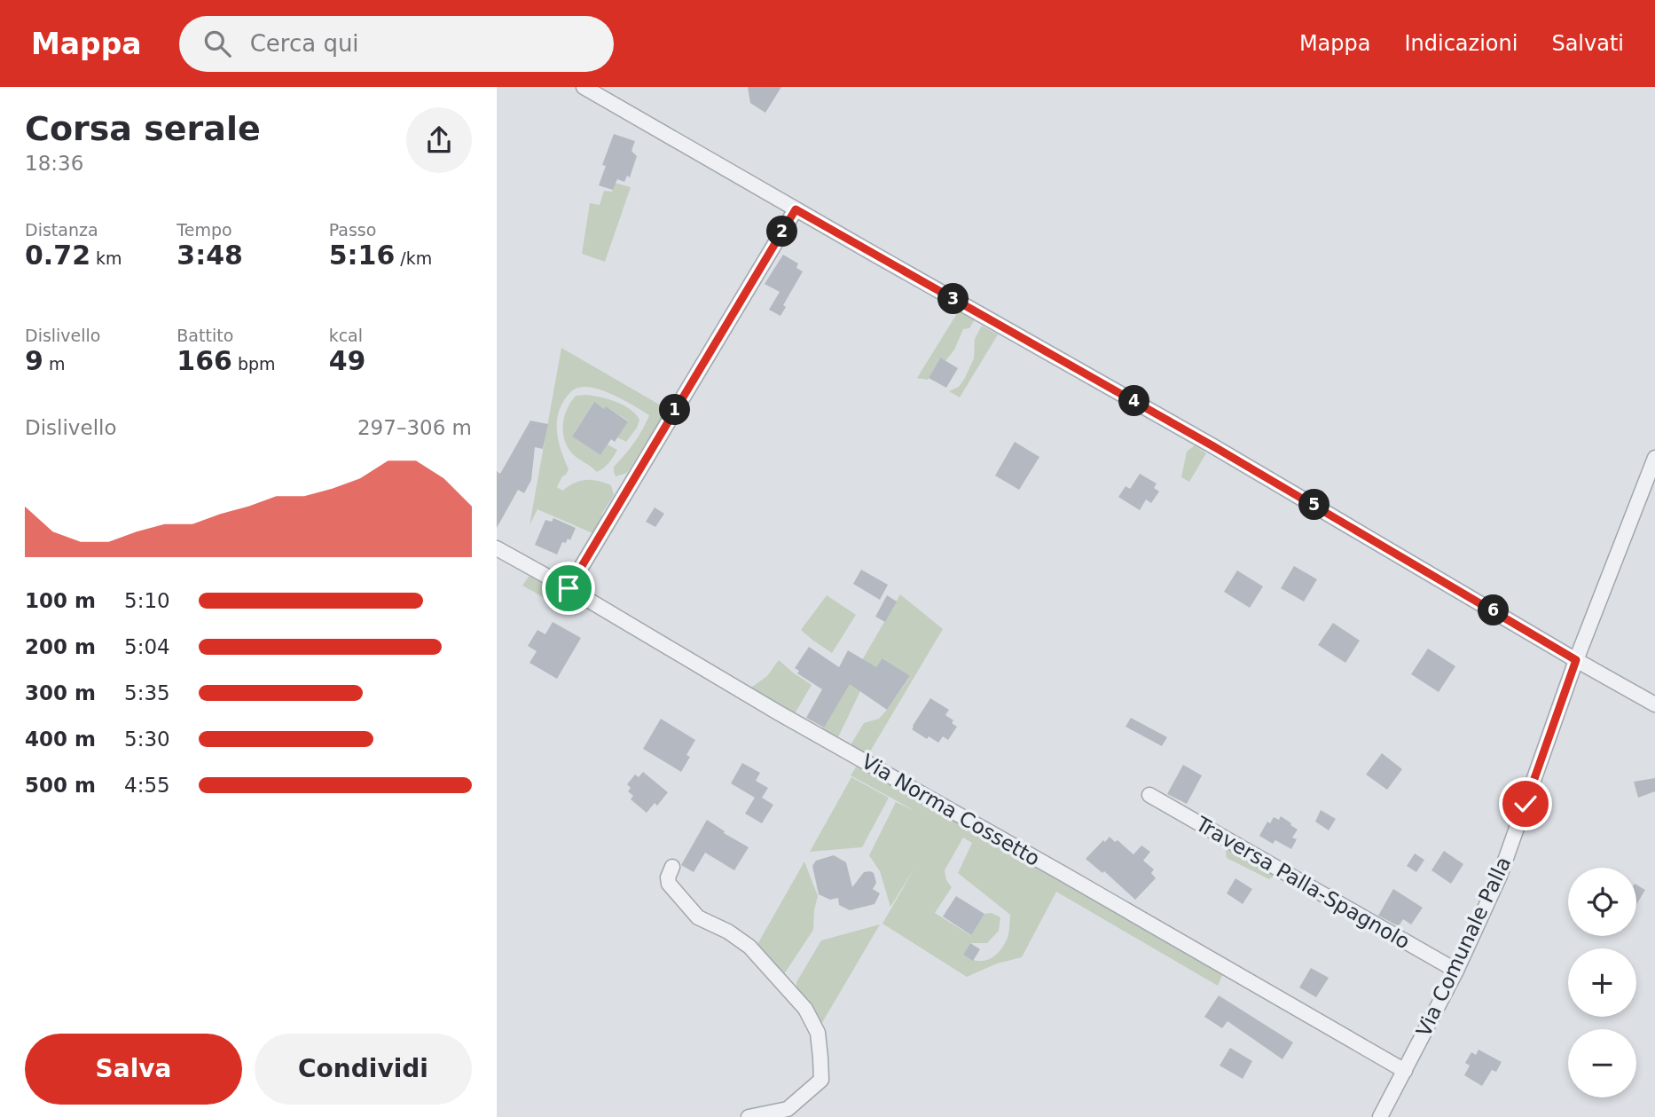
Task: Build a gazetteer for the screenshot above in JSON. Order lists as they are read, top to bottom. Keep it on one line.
{"streets":{"street":["Via Norma Cossetto","Traversa Palla-Spagnolo","Via Comunale Palla"]},"crossings":[["Via Norma Cossetto","Via Comunale Palla"],["Traversa Palla-Spagnolo","Via Comunale Palla"]],"page":{"header":"Mappa","search":"Cerca qui","nav":["Mappa","Indicazioni","Salvati"],"heading":["Corsa serale","18:36"],"stats":[["Distanza","0.72 km"],["Tempo","3:48"],["Passo","5:16 /km"],["Dislivello","9 m"],["Battito","166 bpm"],["kcal","49"]],"pins":["2","3","4","1","5","6"],"chart":["Dislivello","297–306 m"],"list":[{"name":"100 m","note":"5:10"},{"name":"200 m","note":"5:04"},{"name":"300 m","note":"5:35"},{"name":"400 m","note":"5:30"},{"name":"500 m","note":"4:55"}],"map_buttons":["+","−"],"buttons":["Salva","Condividi"]}}
